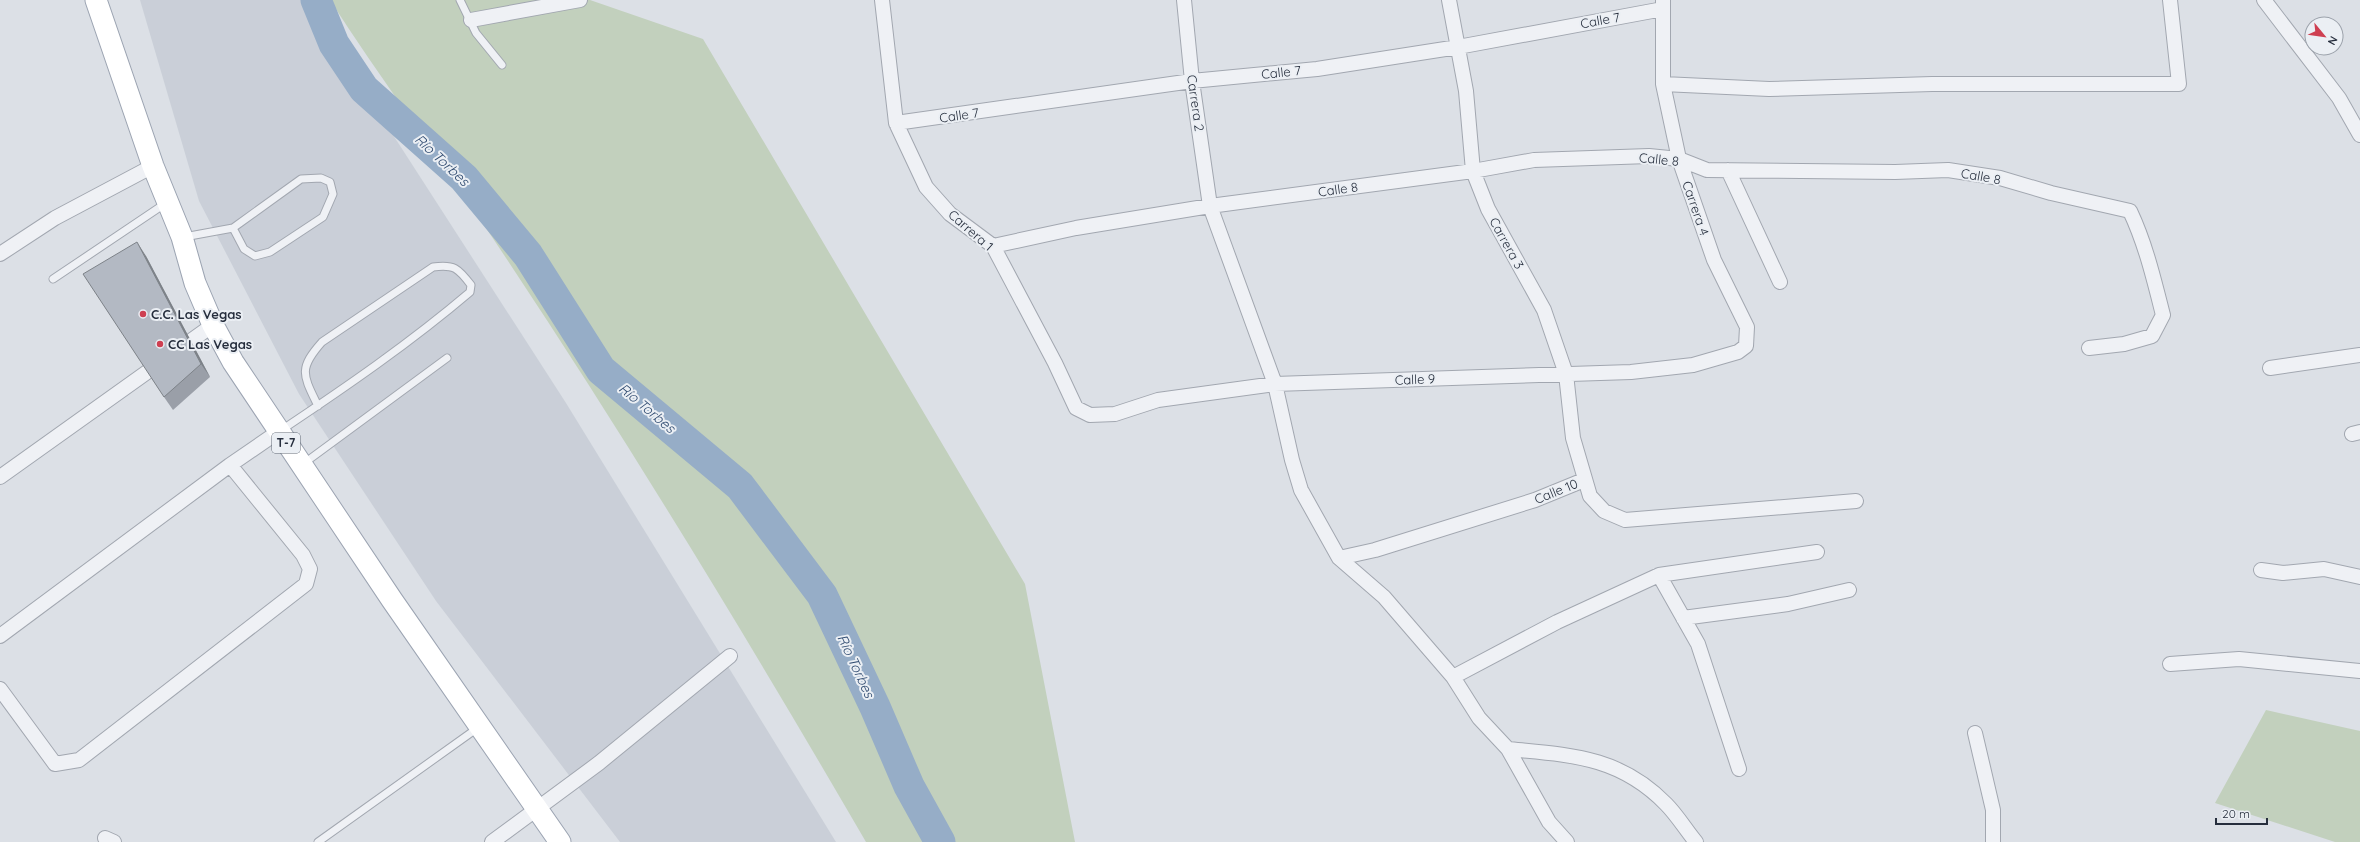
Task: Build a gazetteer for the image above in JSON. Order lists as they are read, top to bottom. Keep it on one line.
{"streets":{"main road":["T-7"],"street":["Calle 7","Carrera 2","Calle 8","Carrera 4","Carrera 1","Carrera 3","Calle 9","Calle 10"]},"crossings":[["Calle 7","Carrera 2"],["Calle 7","Carrera 4"],["Calle 7","Carrera 1"],["Calle 7","Carrera 3"],["Carrera 2","Calle 8"],["Carrera 2","Calle 9"],["Carrera 2","Calle 10"],["Calle 8","Carrera 4"],["Calle 8","Carrera 1"],["Calle 8","Carrera 3"],["Carrera 4","Calle 9"],["Carrera 1","Calle 9"],["Carrera 3","Calle 9"],["Carrera 3","Calle 10"]],"water":["Río Torbes"],"places":["C.C. Las Vegas","CC Las Vegas"],"scale_bar":"20 m","north":"bottom right"}
